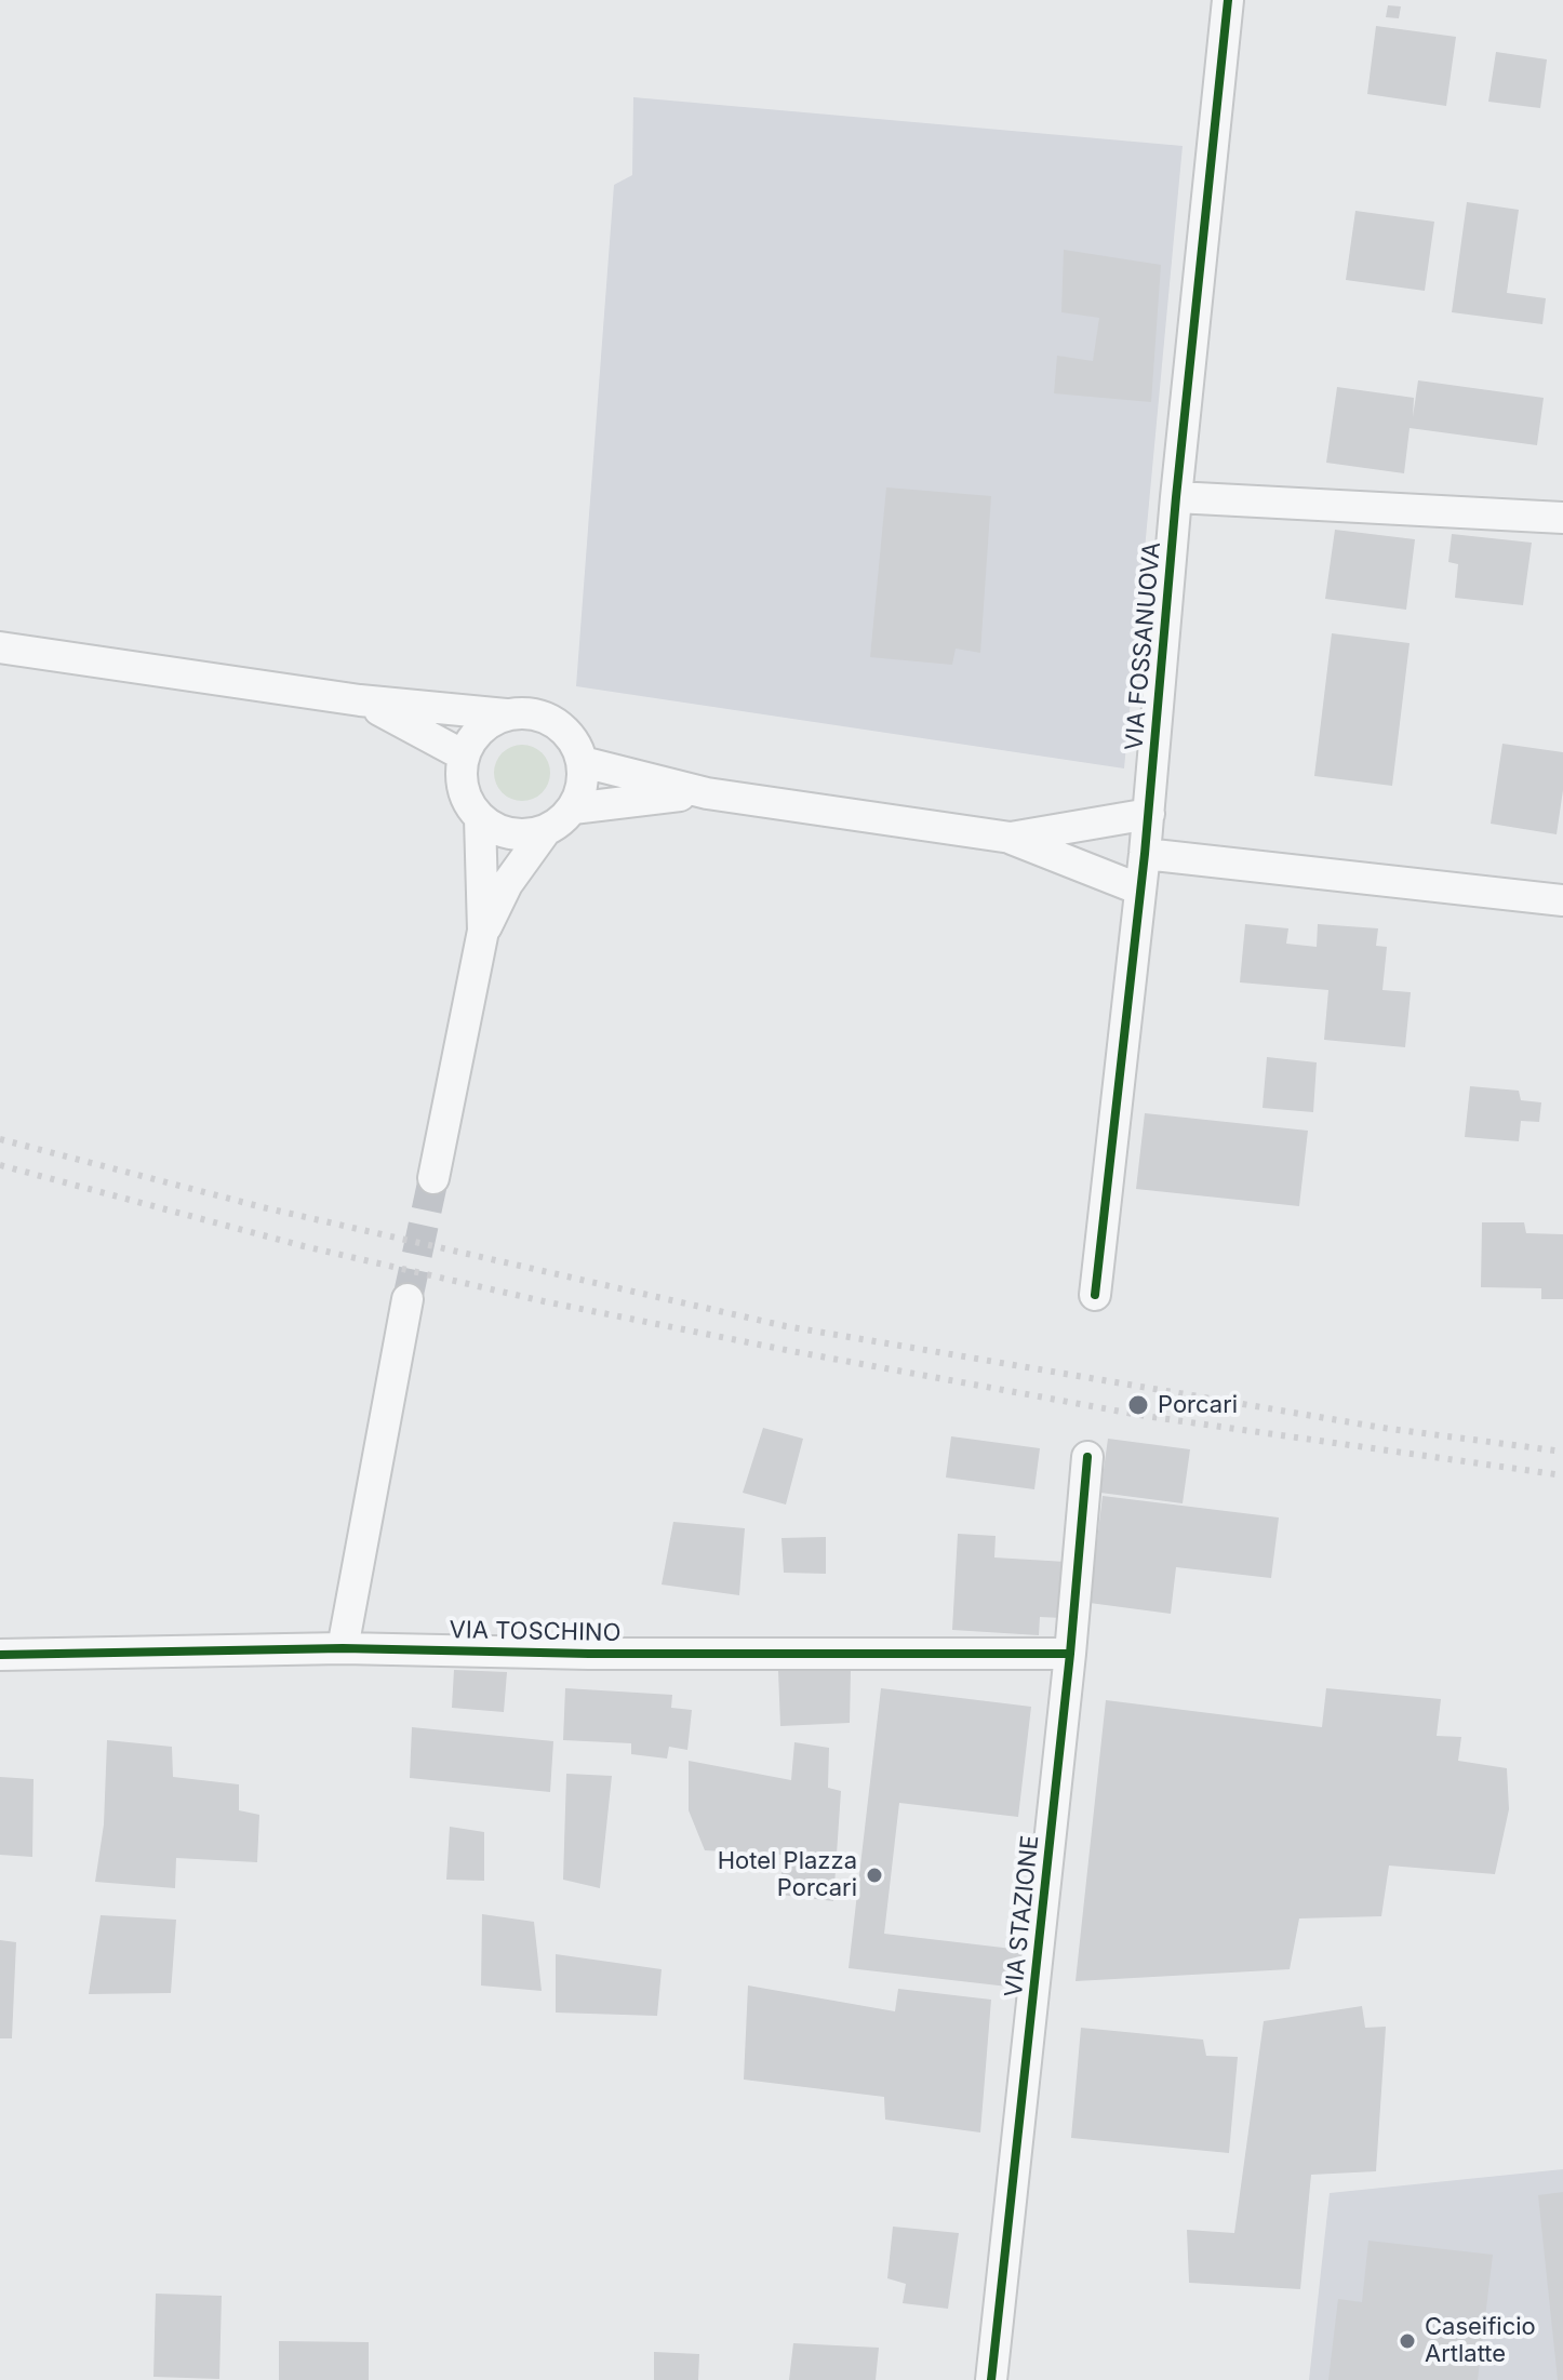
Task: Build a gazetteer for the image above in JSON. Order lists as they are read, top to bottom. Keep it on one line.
{"streets":{"street":["VIA FOSSANUOVA","VIA TOSCHINO","VIA STAZIONE"]},"crossings":[["VIA TOSCHINO","VIA STAZIONE"]],"places":["Porcari","Hotel Plazza Porcari","Caseificio Artlatte"]}
